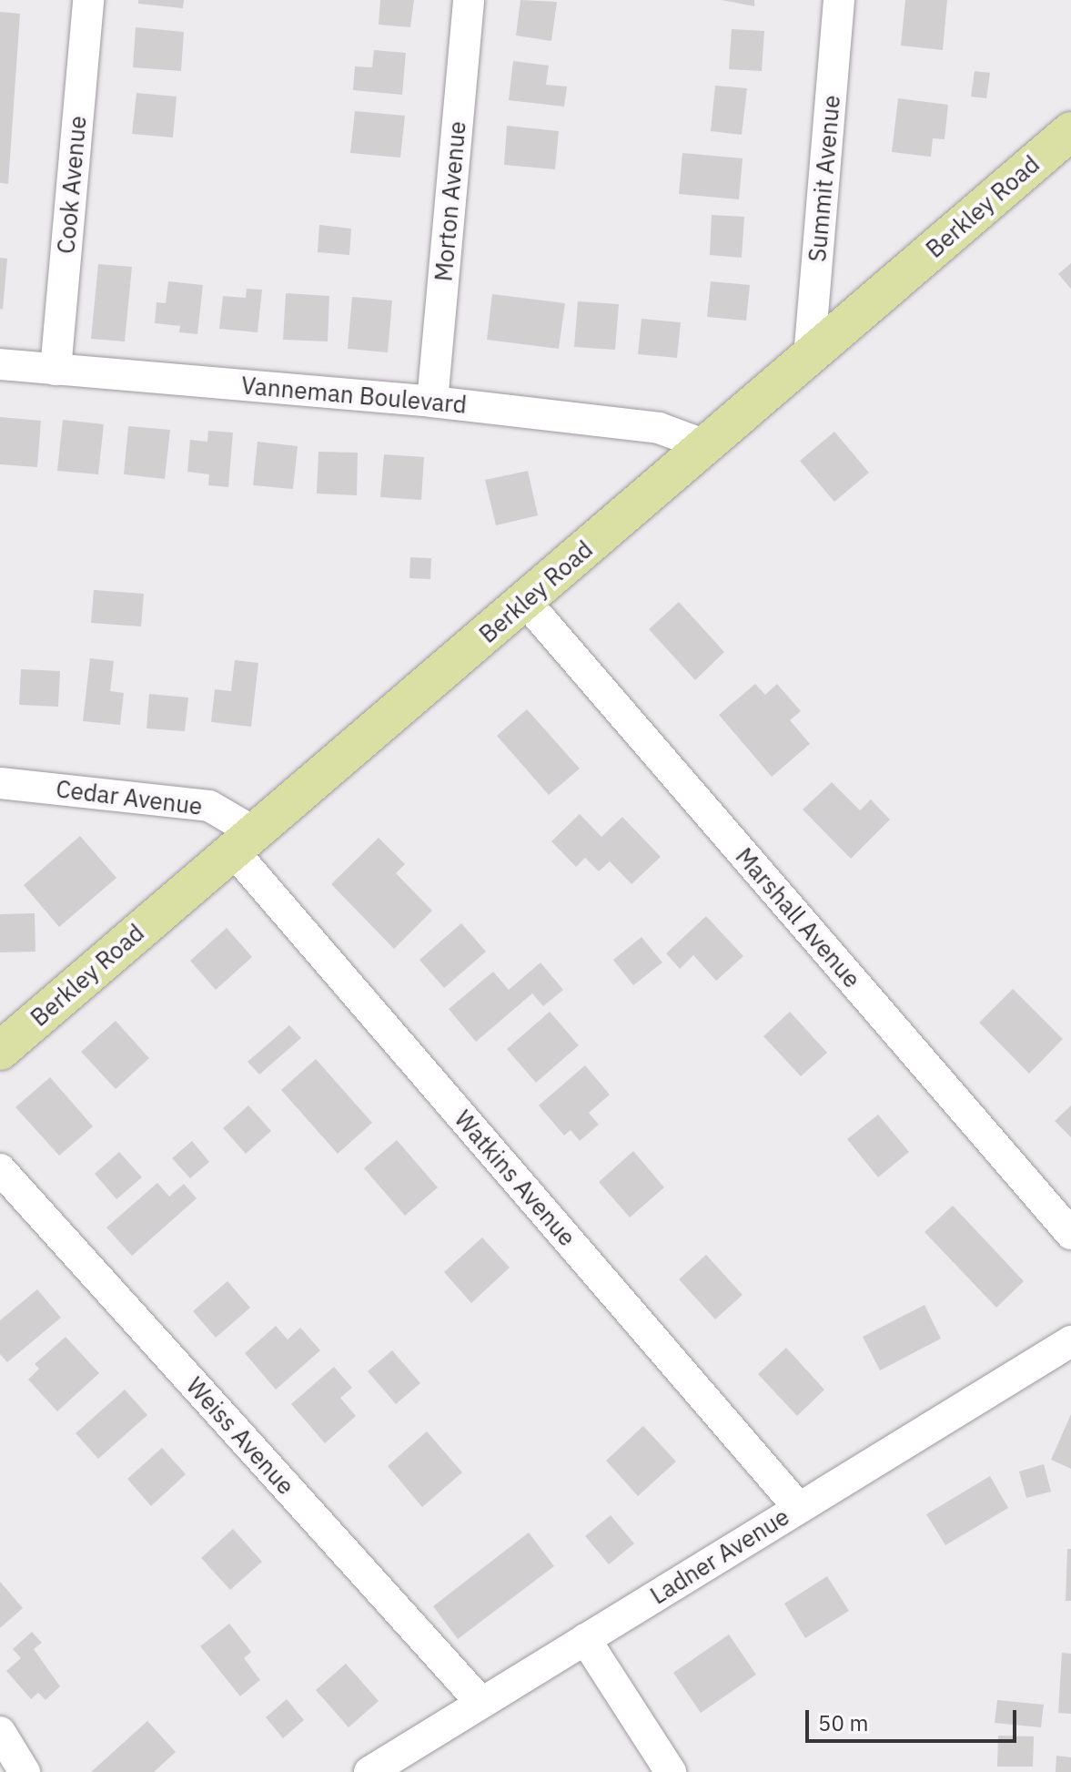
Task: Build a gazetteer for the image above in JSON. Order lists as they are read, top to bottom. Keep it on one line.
{"streets":{"main road":["Berkley Road"],"street":["Summit Avenue","Cook Avenue","Morton Avenue","Vanneman Boulevard","Cedar Avenue","Marshall Avenue","Watkins Avenue","Weiss Avenue","Ladner Avenue"]},"crossings":[["Summit Avenue","Berkley Road"],["Cook Avenue","Vanneman Boulevard"],["Morton Avenue","Vanneman Boulevard"],["Berkley Road","Vanneman Boulevard"],["Berkley Road","Cedar Avenue"],["Berkley Road","Marshall Avenue"],["Berkley Road","Watkins Avenue"],["Cedar Avenue","Watkins Avenue"],["Watkins Avenue","Ladner Avenue"],["Weiss Avenue","Ladner Avenue"]],"scale_bar":"50 m"}
